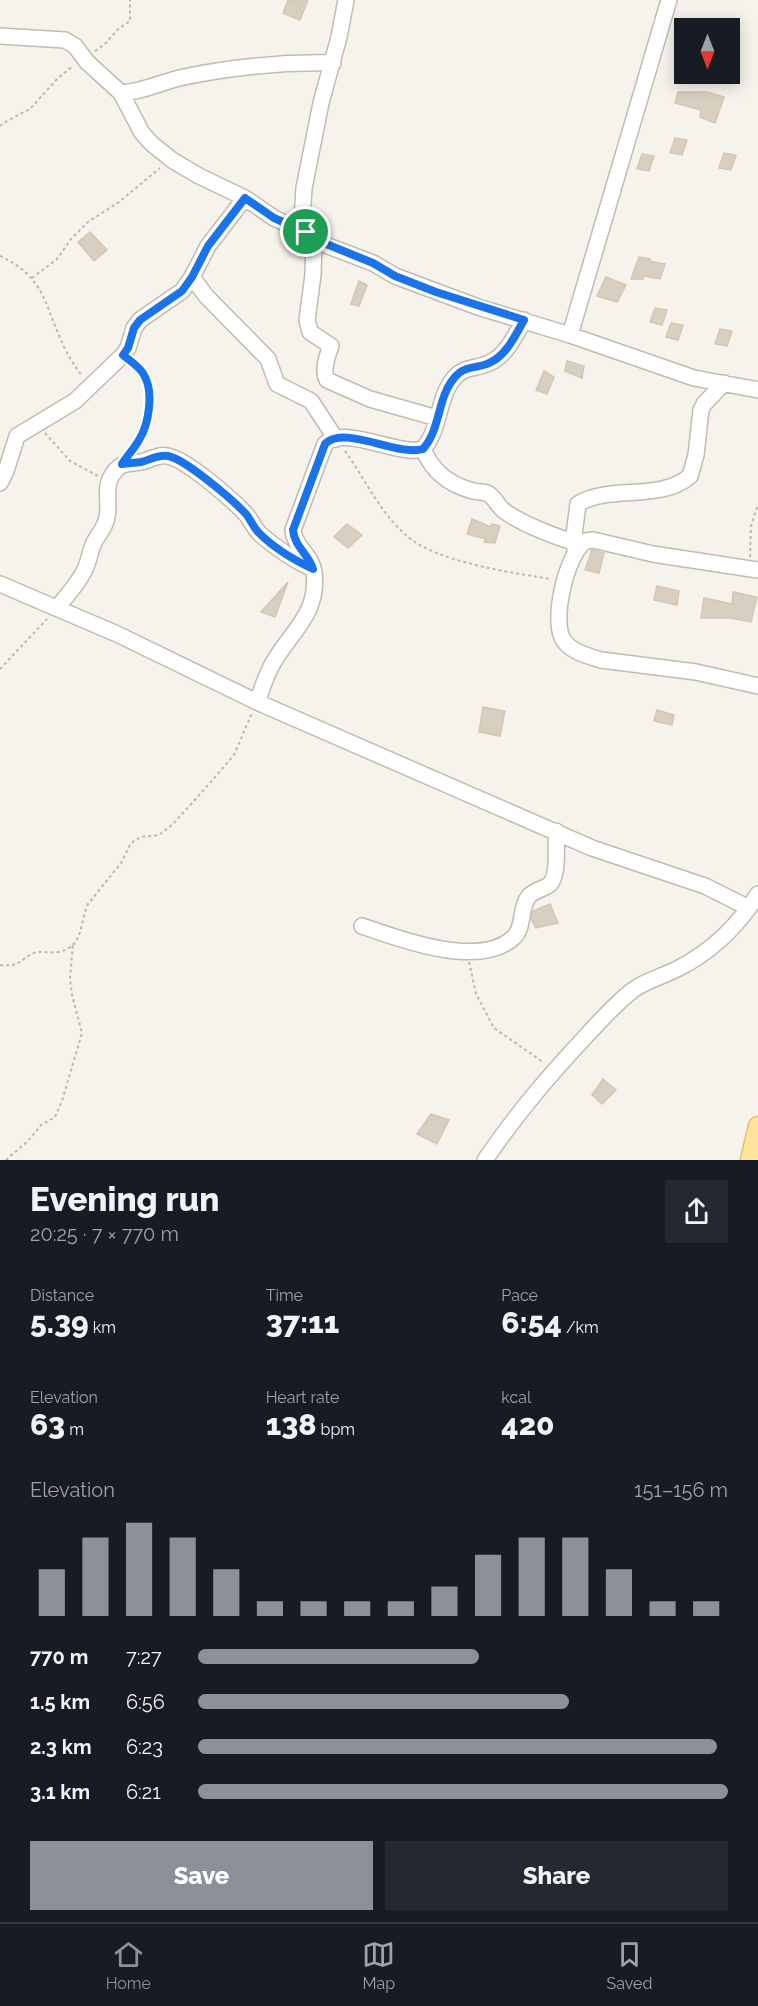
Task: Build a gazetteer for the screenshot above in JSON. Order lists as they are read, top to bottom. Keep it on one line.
{"north":"bottom","page":{"heading":["Evening run","20:25 · 7 × 770 m"],"stats":[["Distance","5.39 km"],["Time","37:11"],["Pace","6:54 /km"],["Elevation","63 m"],["Heart rate","138 bpm"],["kcal","420"]],"chart":["Elevation","151–156 m"],"list":[{"name":"770 m","note":"7:27"},{"name":"1.5 km","note":"6:56"},{"name":"2.3 km","note":"6:23"},{"name":"3.1 km","note":"6:21"}],"buttons":["Save","Share"],"tabs":["Home","Map","Saved"]}}
